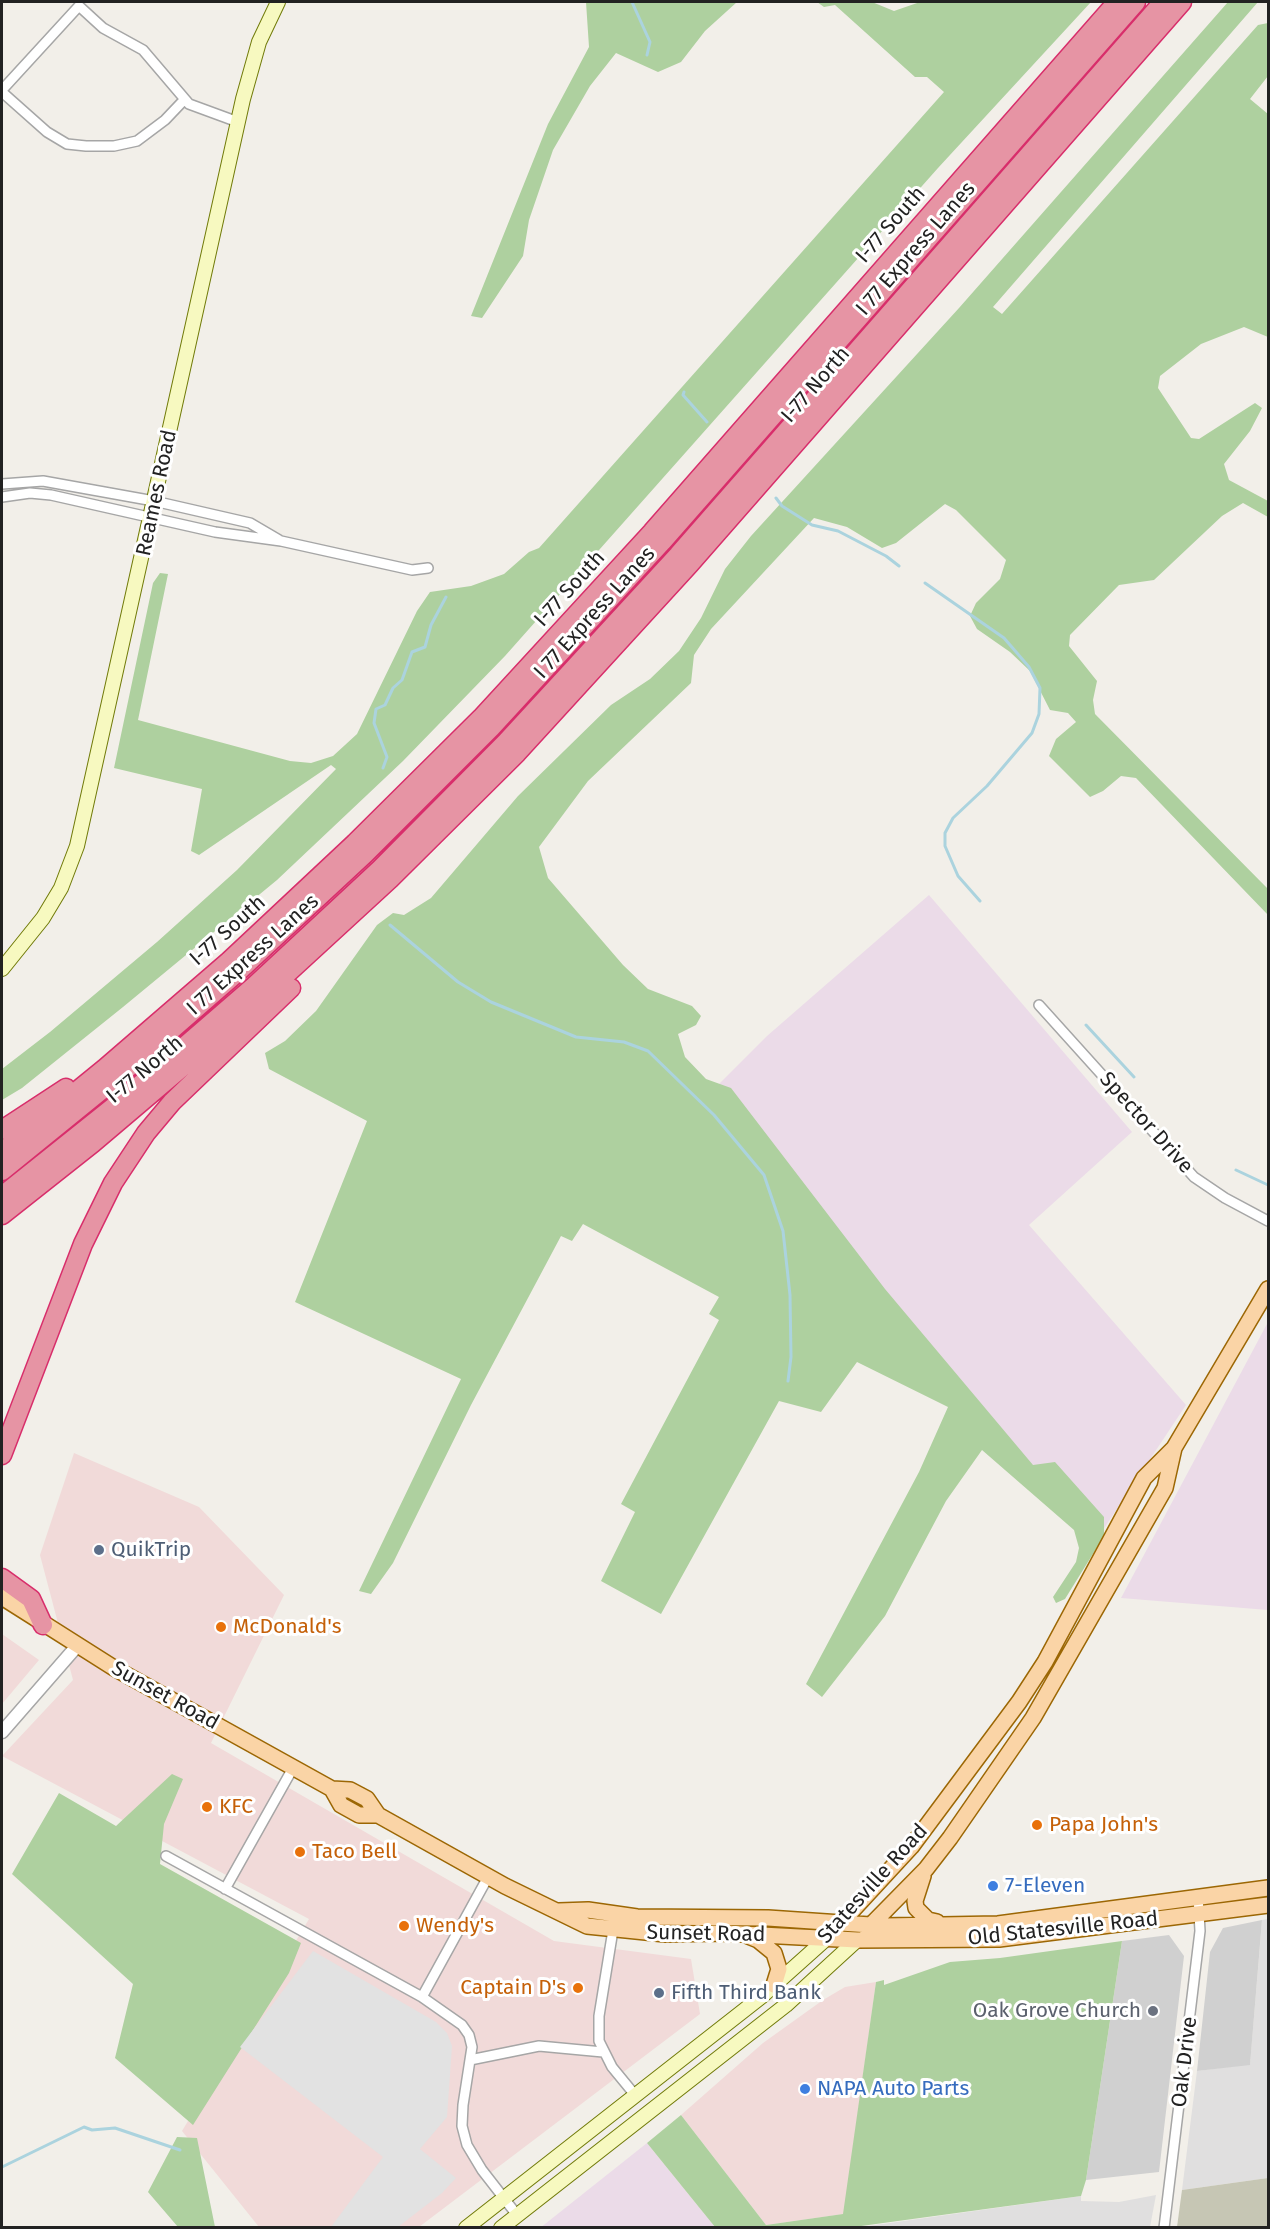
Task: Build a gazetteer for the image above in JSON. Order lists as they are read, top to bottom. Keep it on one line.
{"streets":{"highway":["I-77 South","I 77 Express Lanes","I-77 North"],"main road":["Reames Road","Sunset Road","Statesville Road","Old Statesville Road"],"street":["Spector Drive","Oak Drive"]},"crossings":[["Sunset Road","Statesville Road"],["Sunset Road","Old Statesville Road"],["Statesville Road","Old Statesville Road"],["Old Statesville Road","Oak Drive"]],"places":["QuikTrip","McDonald's","KFC","Papa John's","Taco Bell","7-Eleven","Wendy's","Captain D's","Fifth Third Bank","Oak Grove Church","NAPA Auto Parts"]}
